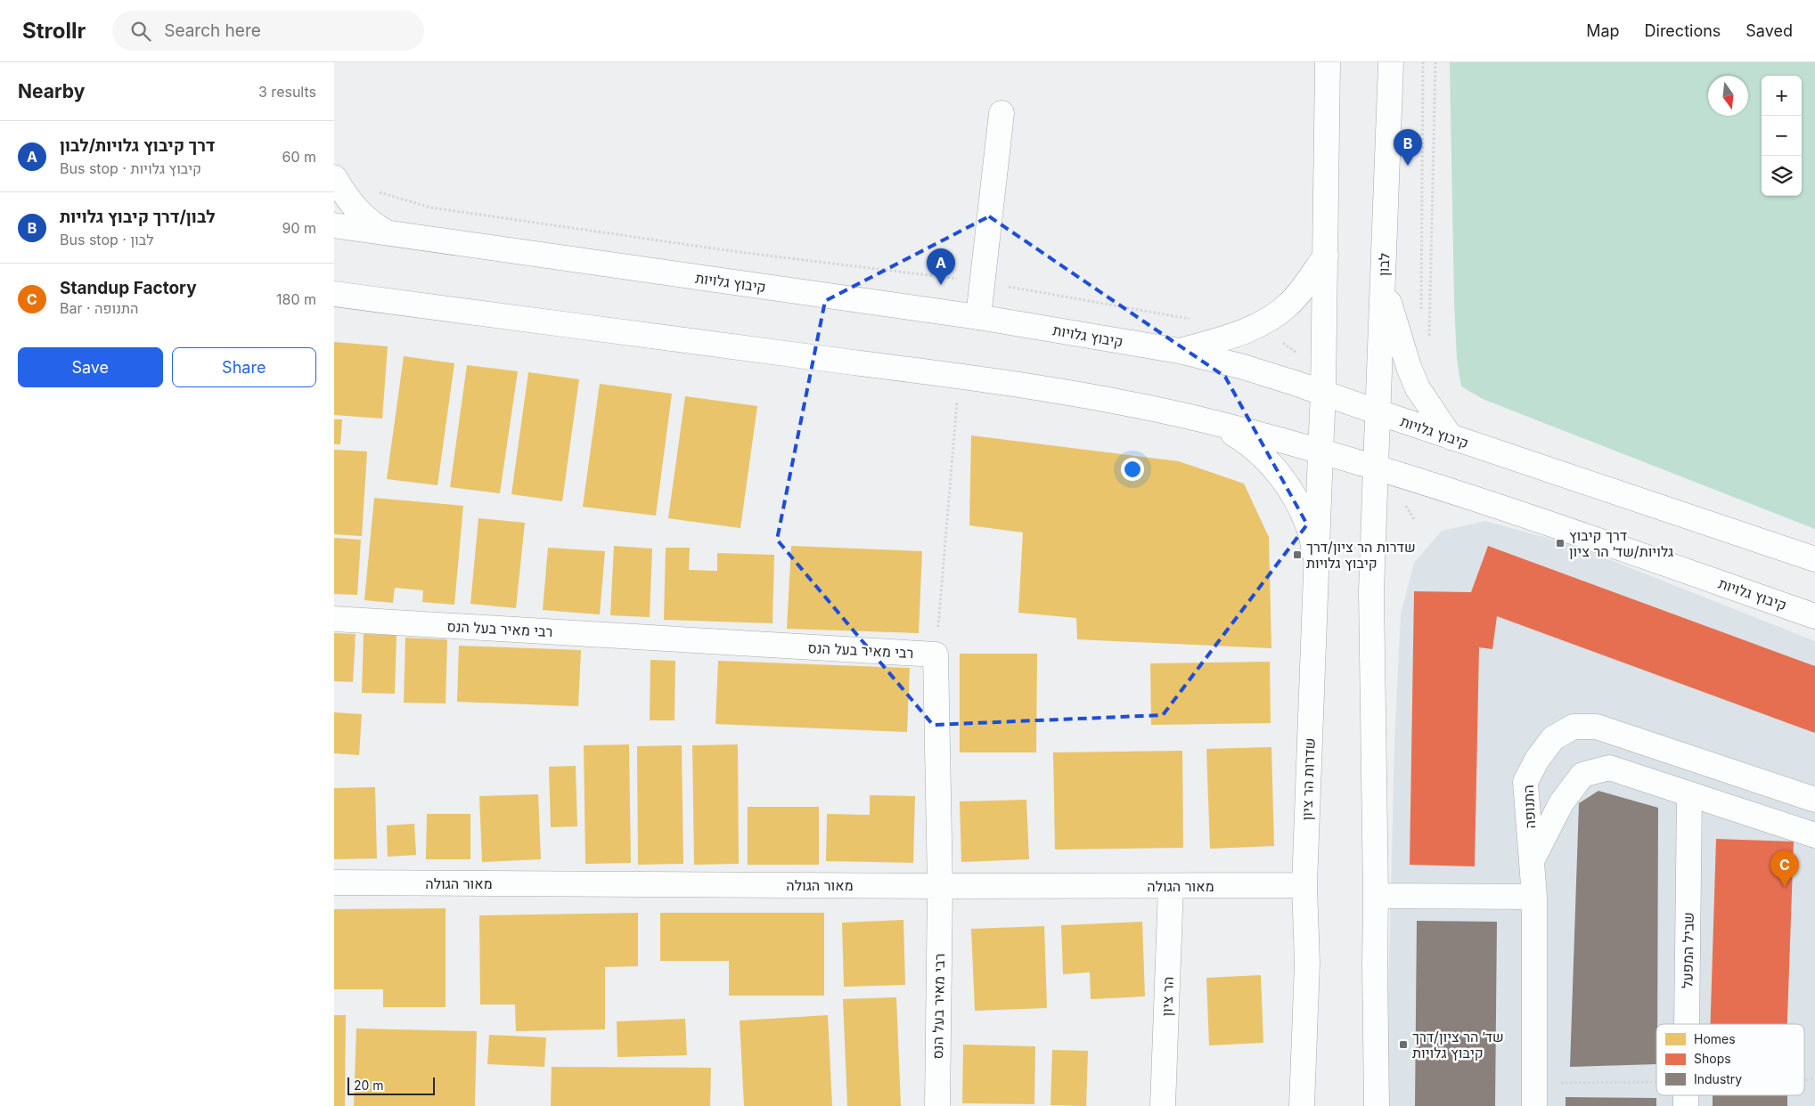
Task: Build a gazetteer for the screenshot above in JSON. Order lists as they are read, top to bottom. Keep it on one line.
{"streets":{"street":["לבון","קיבוץ גלויות","רבי מאיר בעל הנס","שדרות הר ציון","התנופה","מאור הגולה","שביל המפעל","הר ציון"]},"crossings":[["לבון","קיבוץ גלויות"],["קיבוץ גלויות","שדרות הר ציון"],["רבי מאיר בעל הנס","מאור הגולה"],["שדרות הר ציון","מאור הגולה"],["מאור הגולה","הר ציון"]],"places":{"transit":["דרך קיבוץ גלויות/שד׳ הר ציון","שדרות הר ציון/דרך קיבוץ גלויות","שד׳ הר ציון/דרך קיבוץ גלויות"]},"legend":["Homes","Shops","Industry"],"scale_bar":"20 m","north":"bottom","page":{"header":"Strollr","search":"Search here","nav":["Map","Directions","Saved"],"heading":["Nearby","3 results"],"map_buttons":["+","−"],"list":[{"mark":"A","name":"דרך קיבוץ גלויות/לבון","note":"Bus stop · קיבוץ גלויות","value":"60 m"},{"mark":"B","name":"לבון/דרך קיבוץ גלויות","note":"Bus stop · לבון","value":"90 m"},{"mark":"C","name":"Standup Factory","note":"Bar · התנופה","value":"180 m"}],"pins":["B","A","C"],"buttons":["Save","Share"],"scale":"20 m"}}
